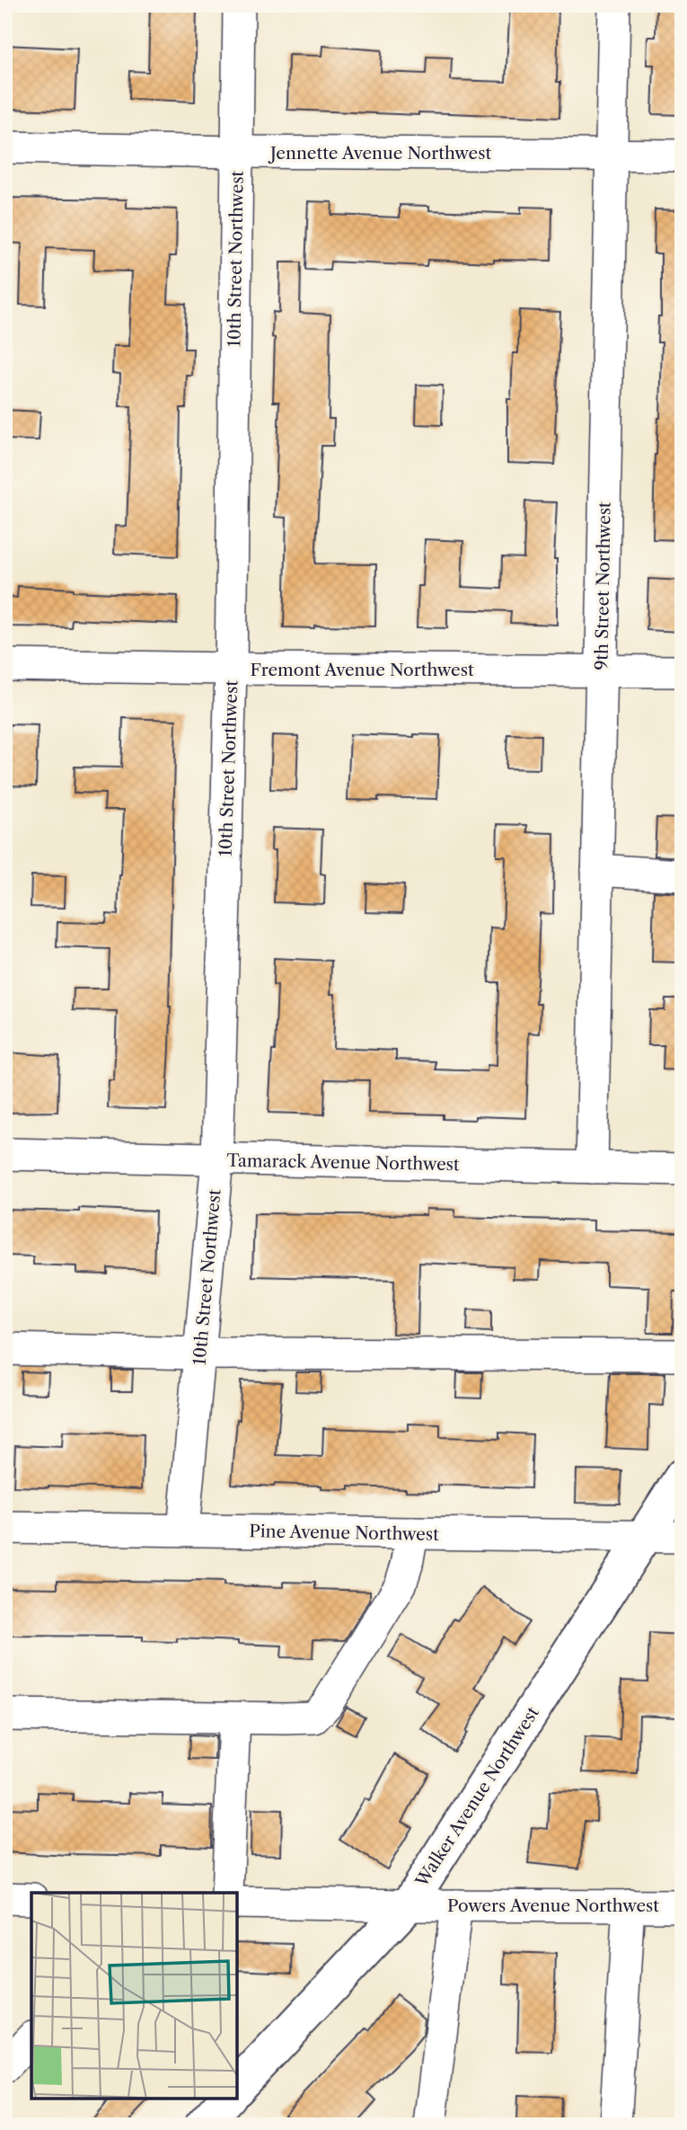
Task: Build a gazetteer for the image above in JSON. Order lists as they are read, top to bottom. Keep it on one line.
{"streets":{"main road":["Walker Avenue Northwest"],"street":["Jennette Avenue Northwest","10th Street Northwest","9th Street Northwest","Fremont Avenue Northwest","Tamarack Avenue Northwest","Pine Avenue Northwest","Powers Avenue Northwest"]},"crossings":[["Jennette Avenue Northwest","10th Street Northwest"],["Jennette Avenue Northwest","9th Street Northwest"],["10th Street Northwest","Fremont Avenue Northwest"],["10th Street Northwest","Tamarack Avenue Northwest"],["10th Street Northwest","Pine Avenue Northwest"],["9th Street Northwest","Fremont Avenue Northwest"],["9th Street Northwest","Tamarack Avenue Northwest"],["Pine Avenue Northwest","Walker Avenue Northwest"],["Walker Avenue Northwest","Powers Avenue Northwest"]]}
